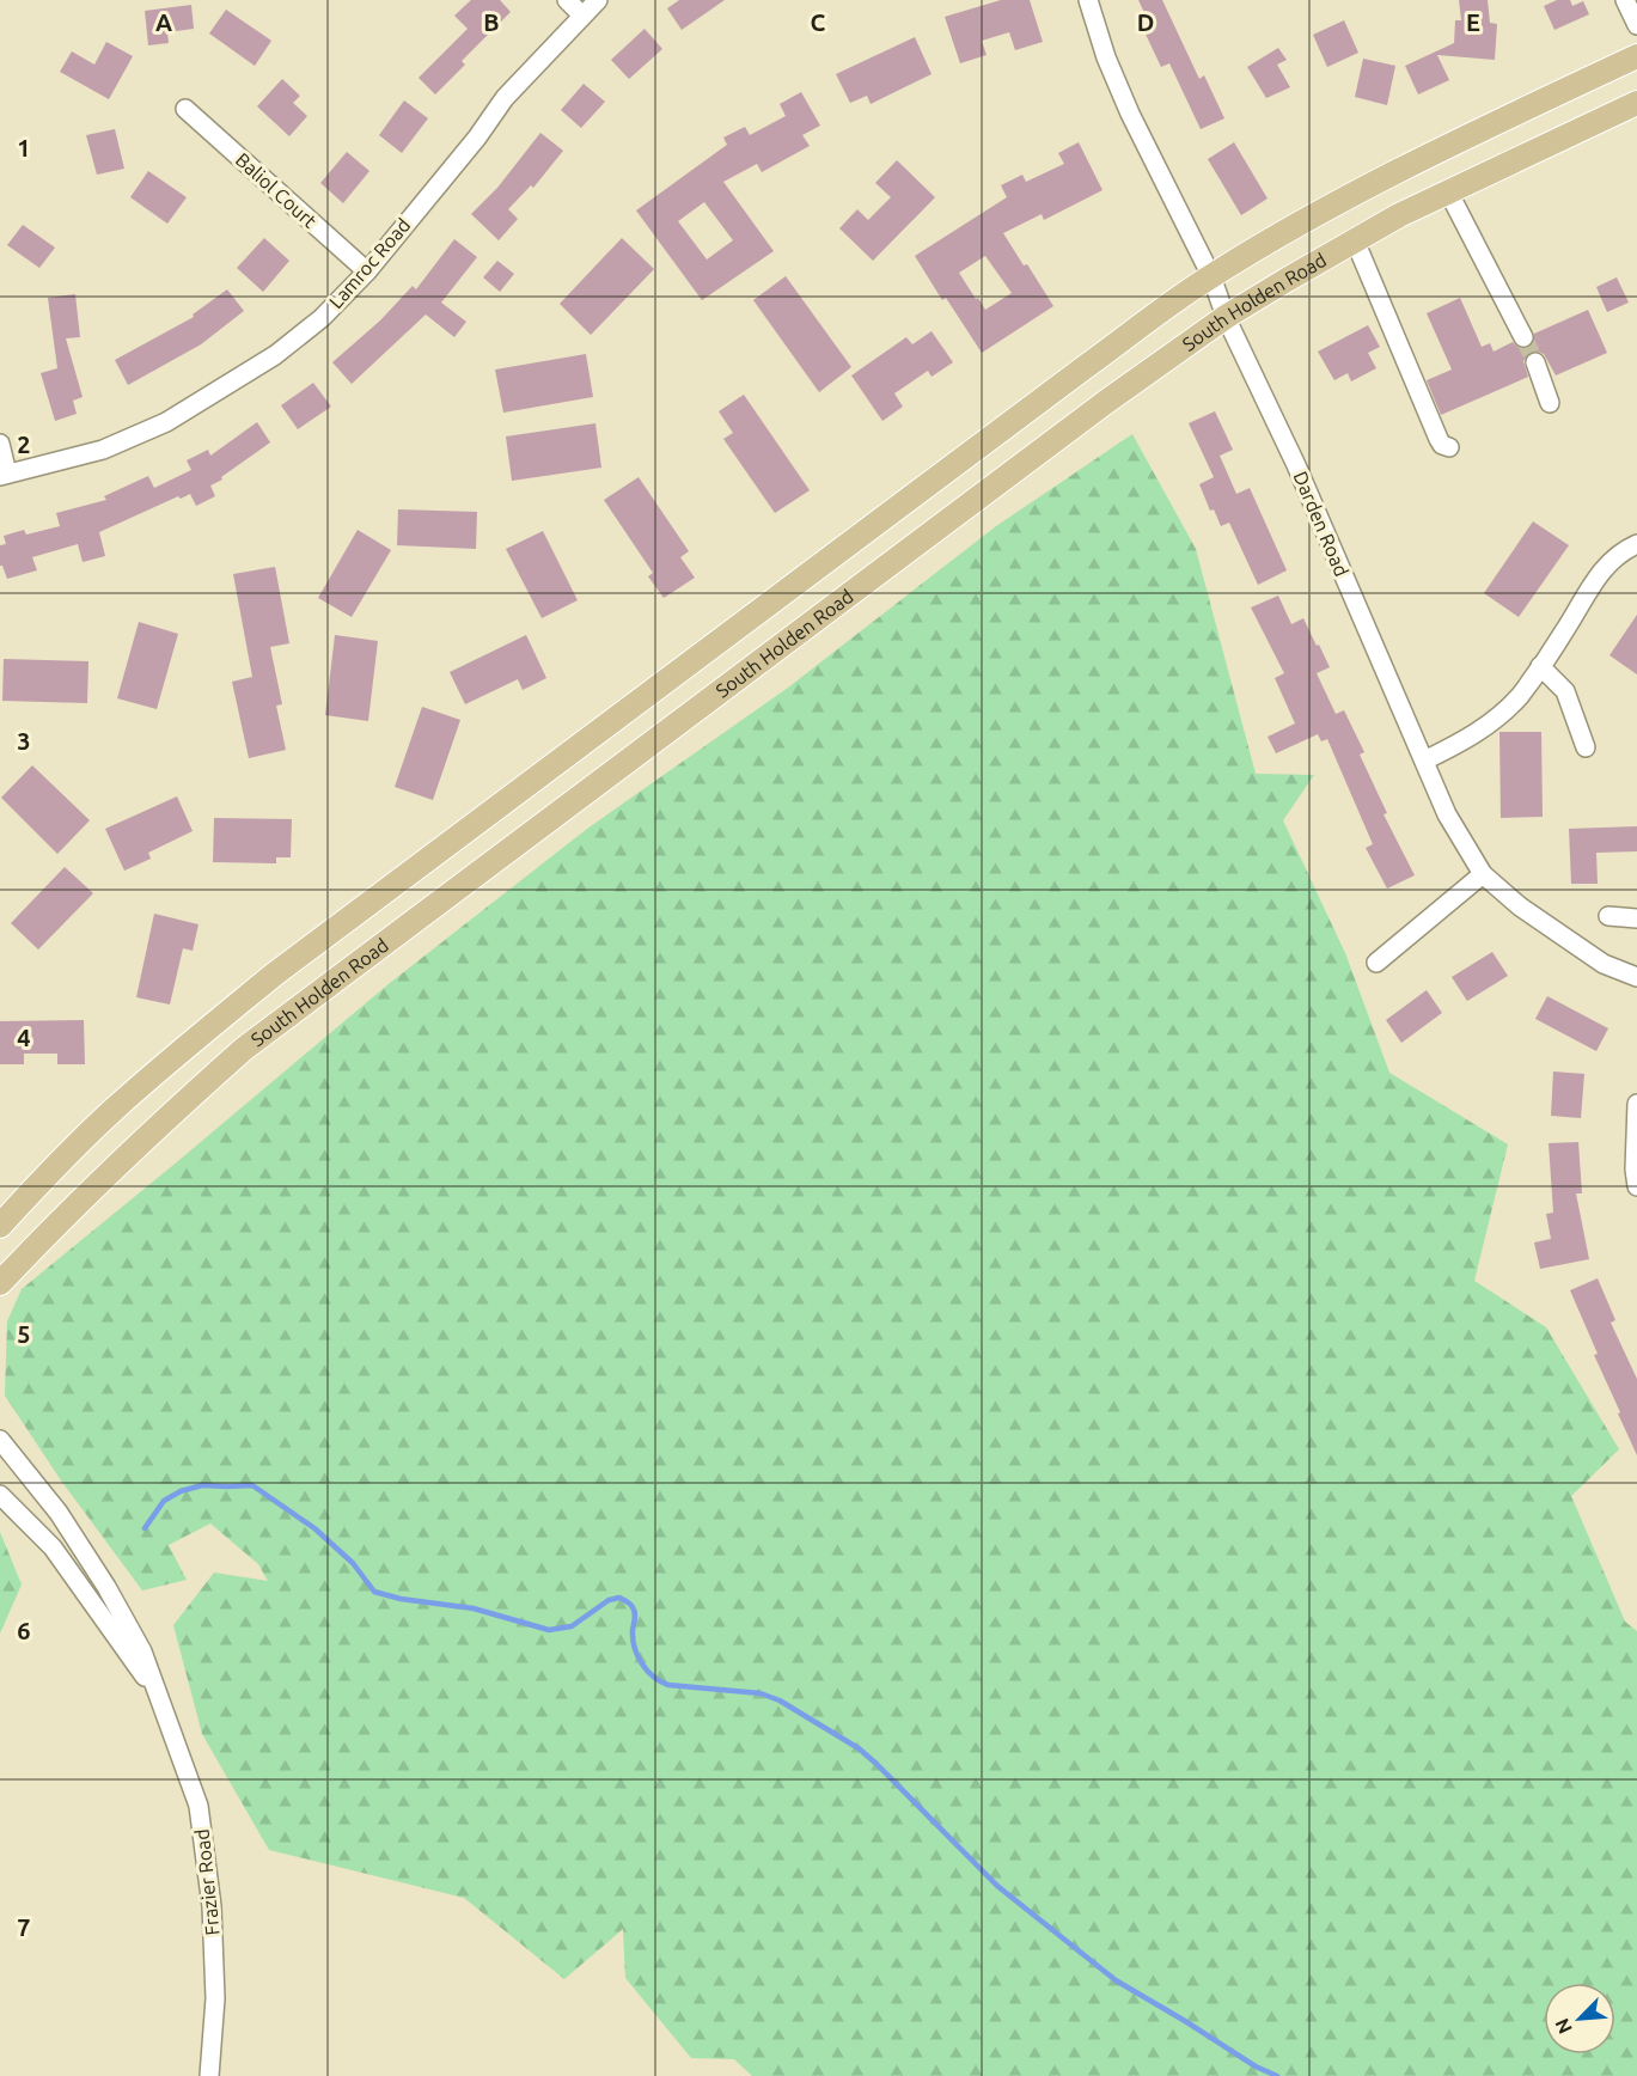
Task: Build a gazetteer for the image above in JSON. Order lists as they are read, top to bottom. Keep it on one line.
{"streets":{"main road":["South Holden Road"],"street":["Baliol Court","Lamroc Road","Darden Road","Frazier Road"]},"crossings":[["Baliol Court","Lamroc Road"],["South Holden Road","Darden Road"]],"north":"bottom left","grid":{"columns":["A","B","C","D","E"],"rows":["1","2","3","4","5","6","7"]}}
